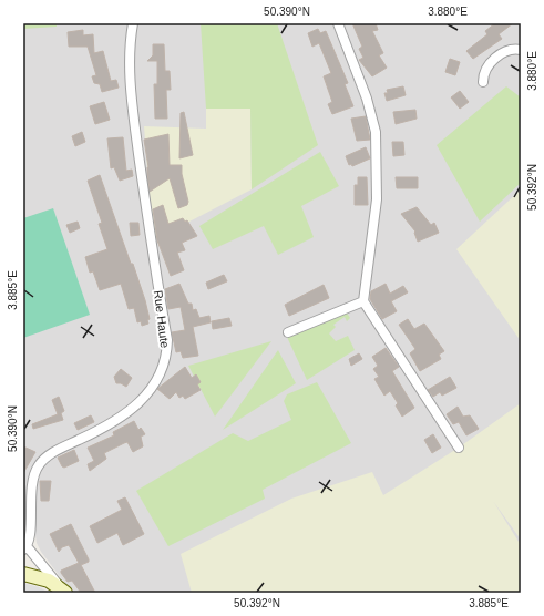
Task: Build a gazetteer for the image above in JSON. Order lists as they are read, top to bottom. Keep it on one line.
{"streets":{"street":["Rue Haute"]},"coordinates":["50.390°N","3.880°E","50.392°N","3.885°E"]}
